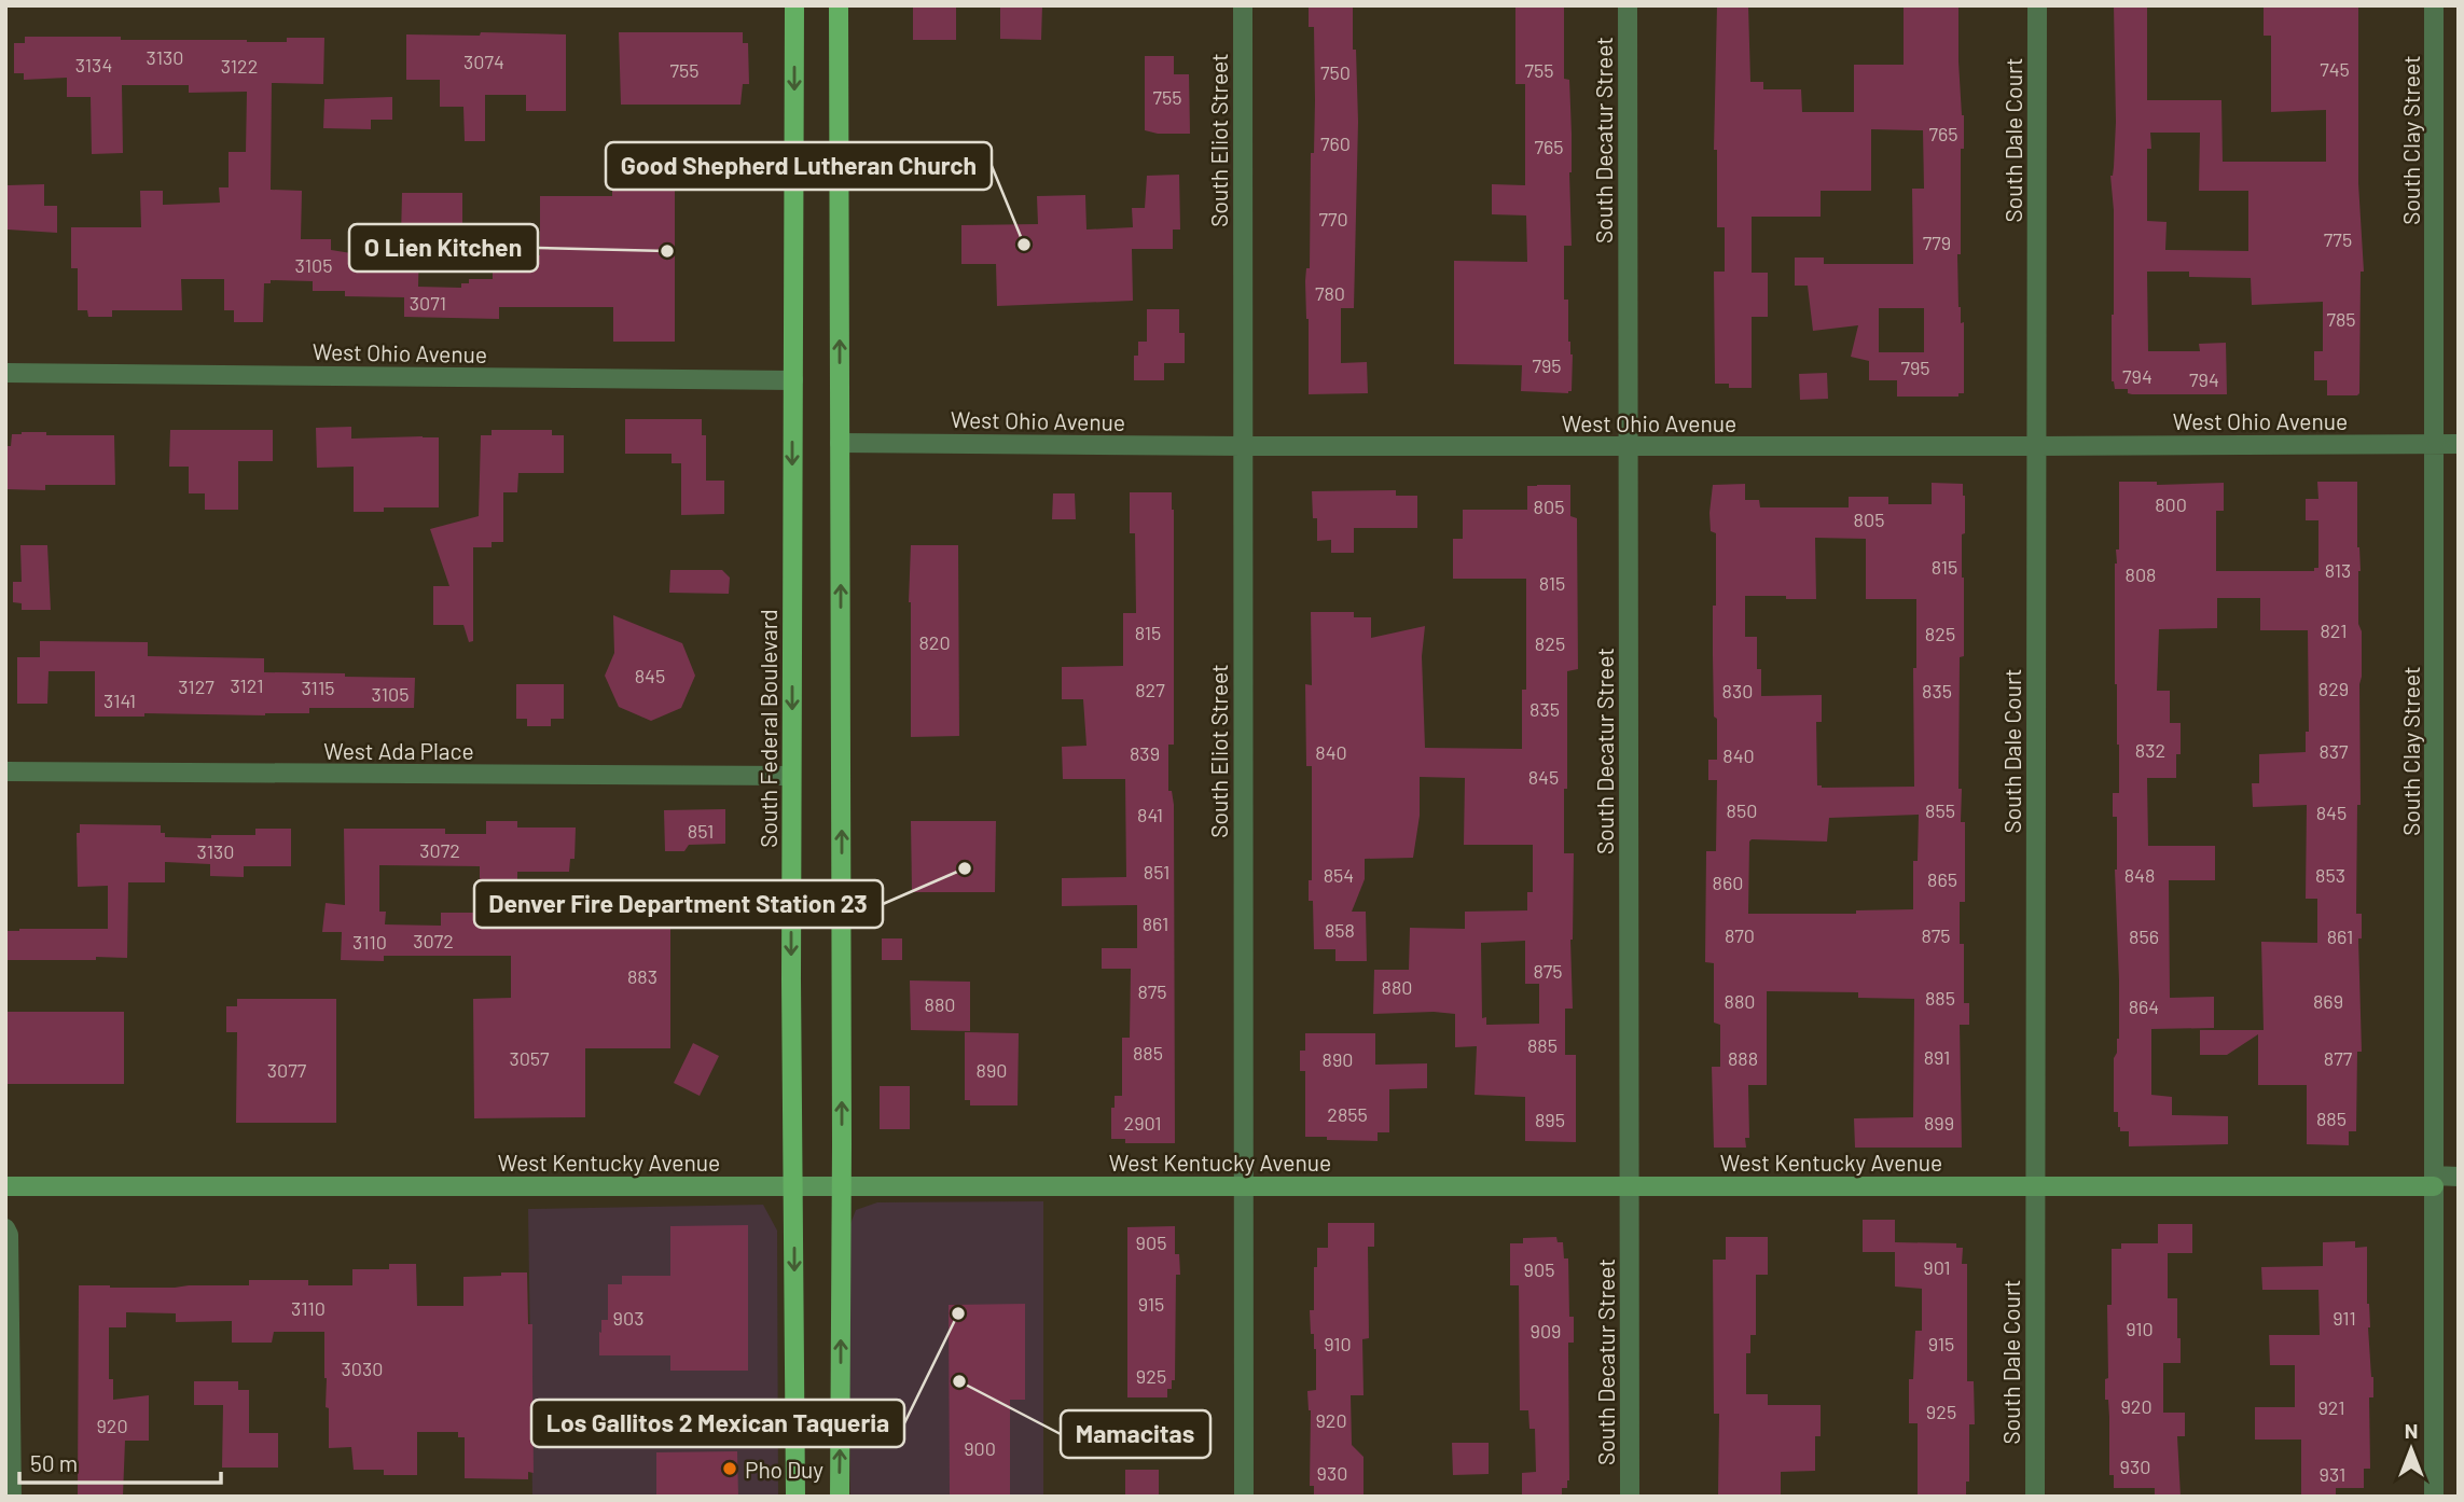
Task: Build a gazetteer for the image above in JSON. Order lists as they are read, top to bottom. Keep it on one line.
{"streets":{"main road":["South Federal Boulevard"],"street":["South Eliot Street","South Decatur Street","South Dale Court","South Clay Street","West Ohio Avenue","West Ada Place","West Kentucky Avenue"]},"crossings":[["South Eliot Street","West Ohio Avenue"],["South Eliot Street","West Kentucky Avenue"],["South Decatur Street","West Ohio Avenue"],["South Decatur Street","West Kentucky Avenue"],["South Dale Court","West Ohio Avenue"],["South Dale Court","West Kentucky Avenue"],["South Clay Street","West Ohio Avenue"],["South Clay Street","West Kentucky Avenue"],["West Ohio Avenue","South Federal Boulevard"],["South Federal Boulevard","West Ada Place"],["South Federal Boulevard","West Kentucky Avenue"]],"places":["Good Shepherd Lutheran Church","O Lien Kitchen","Denver Fire Department Station 23","Los Gallitos 2 Mexican Taqueria","Mamacitas","Pho Duy"],"house_numbers":["3130","3074","3134","3122","745","755","755","750","755","765","760","765","770","775","779","3105","780","3071","785","795","795","794","794","800","805","805","815","813","808","815","821","815","825","820","825","845","3121","3127","3115","829","827","830","835","3105","3141","835","832","837","840","839","840","845","850","855","845","841","851","3072","3130","851","854","848","853","865","860","861","858","870","875","856","861","3072","3110","875","883","880","875","885","880","869","880","864","885","885","891","3057","888","877","890","3077","890","2855","885","895","2901","899","905","901","905","915","3110","903","911","910","909","910","915","3030","925","920","921","925","920","920","900","930","930","931"],"scale_bar":"50 m","north":"top"}
